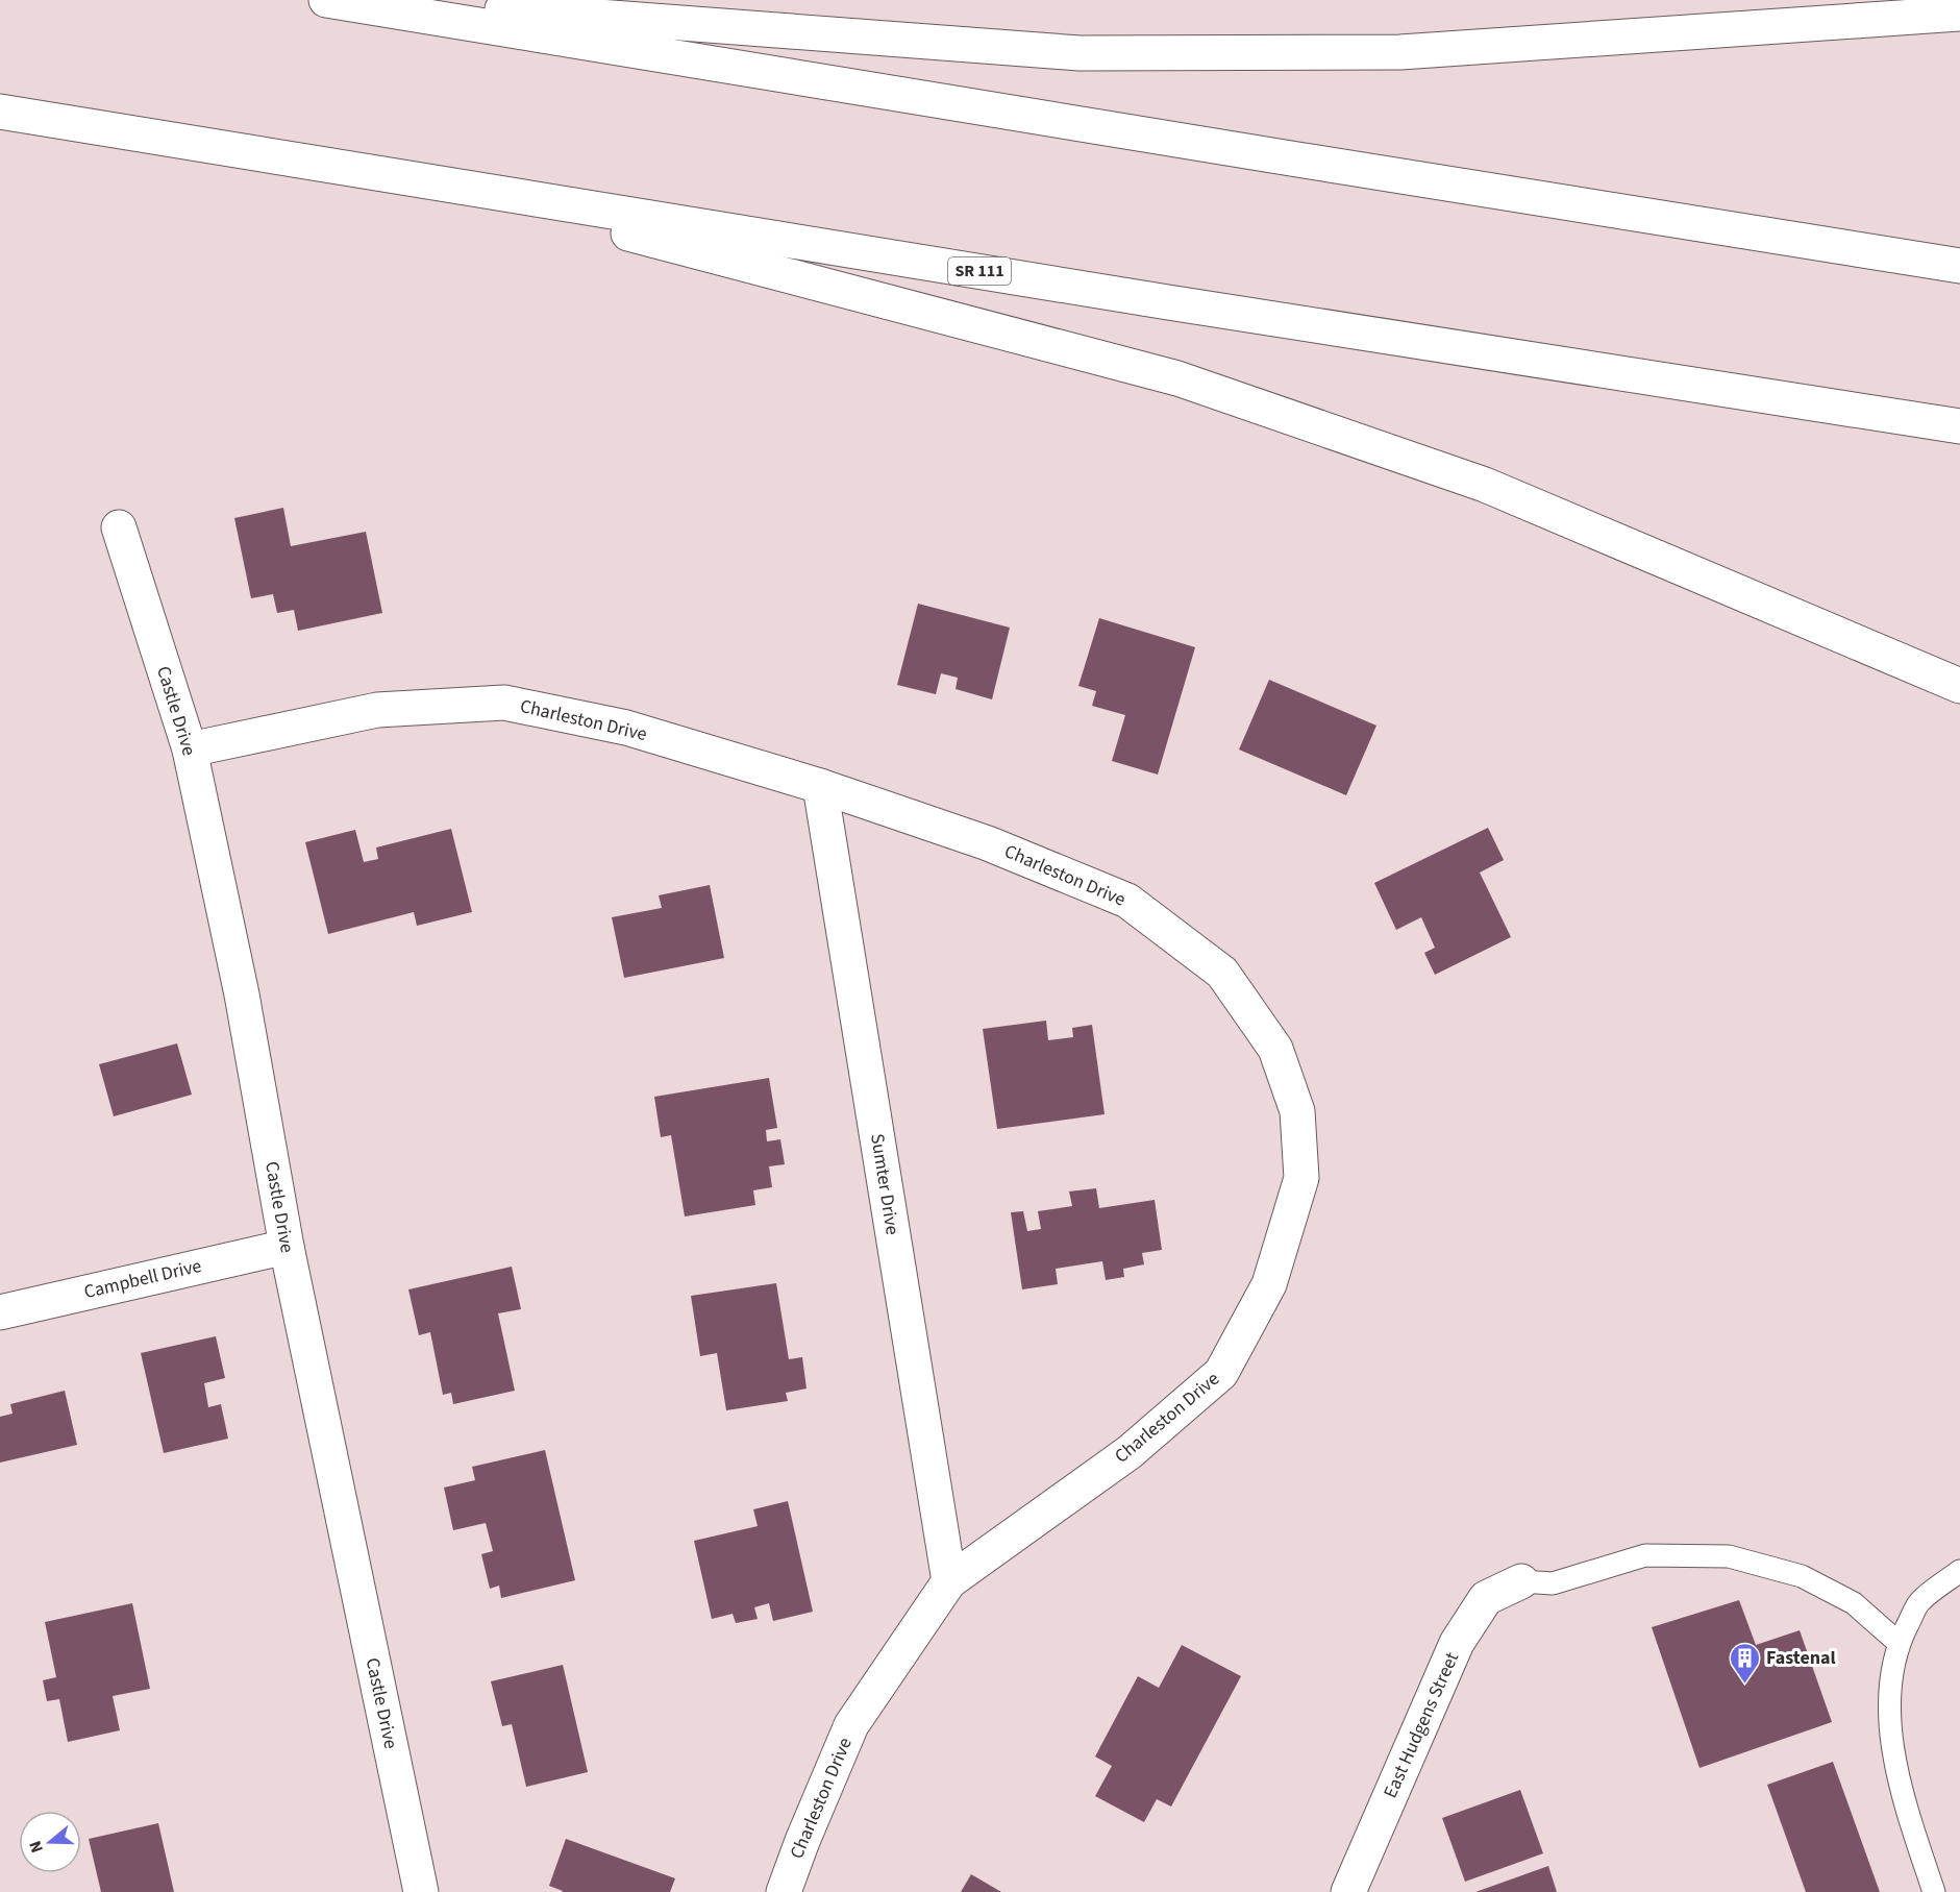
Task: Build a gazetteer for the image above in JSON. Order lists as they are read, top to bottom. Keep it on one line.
{"streets":{"main road":["SR 111","Castle Drive","Charleston Drive","Sumter Drive","Campbell Drive","East Hudgens Street"]},"crossings":[["Castle Drive","Charleston Drive"],["Castle Drive","Campbell Drive"],["Charleston Drive","Sumter Drive"]],"places":{"building":["Fastenal"]},"north":"left"}
